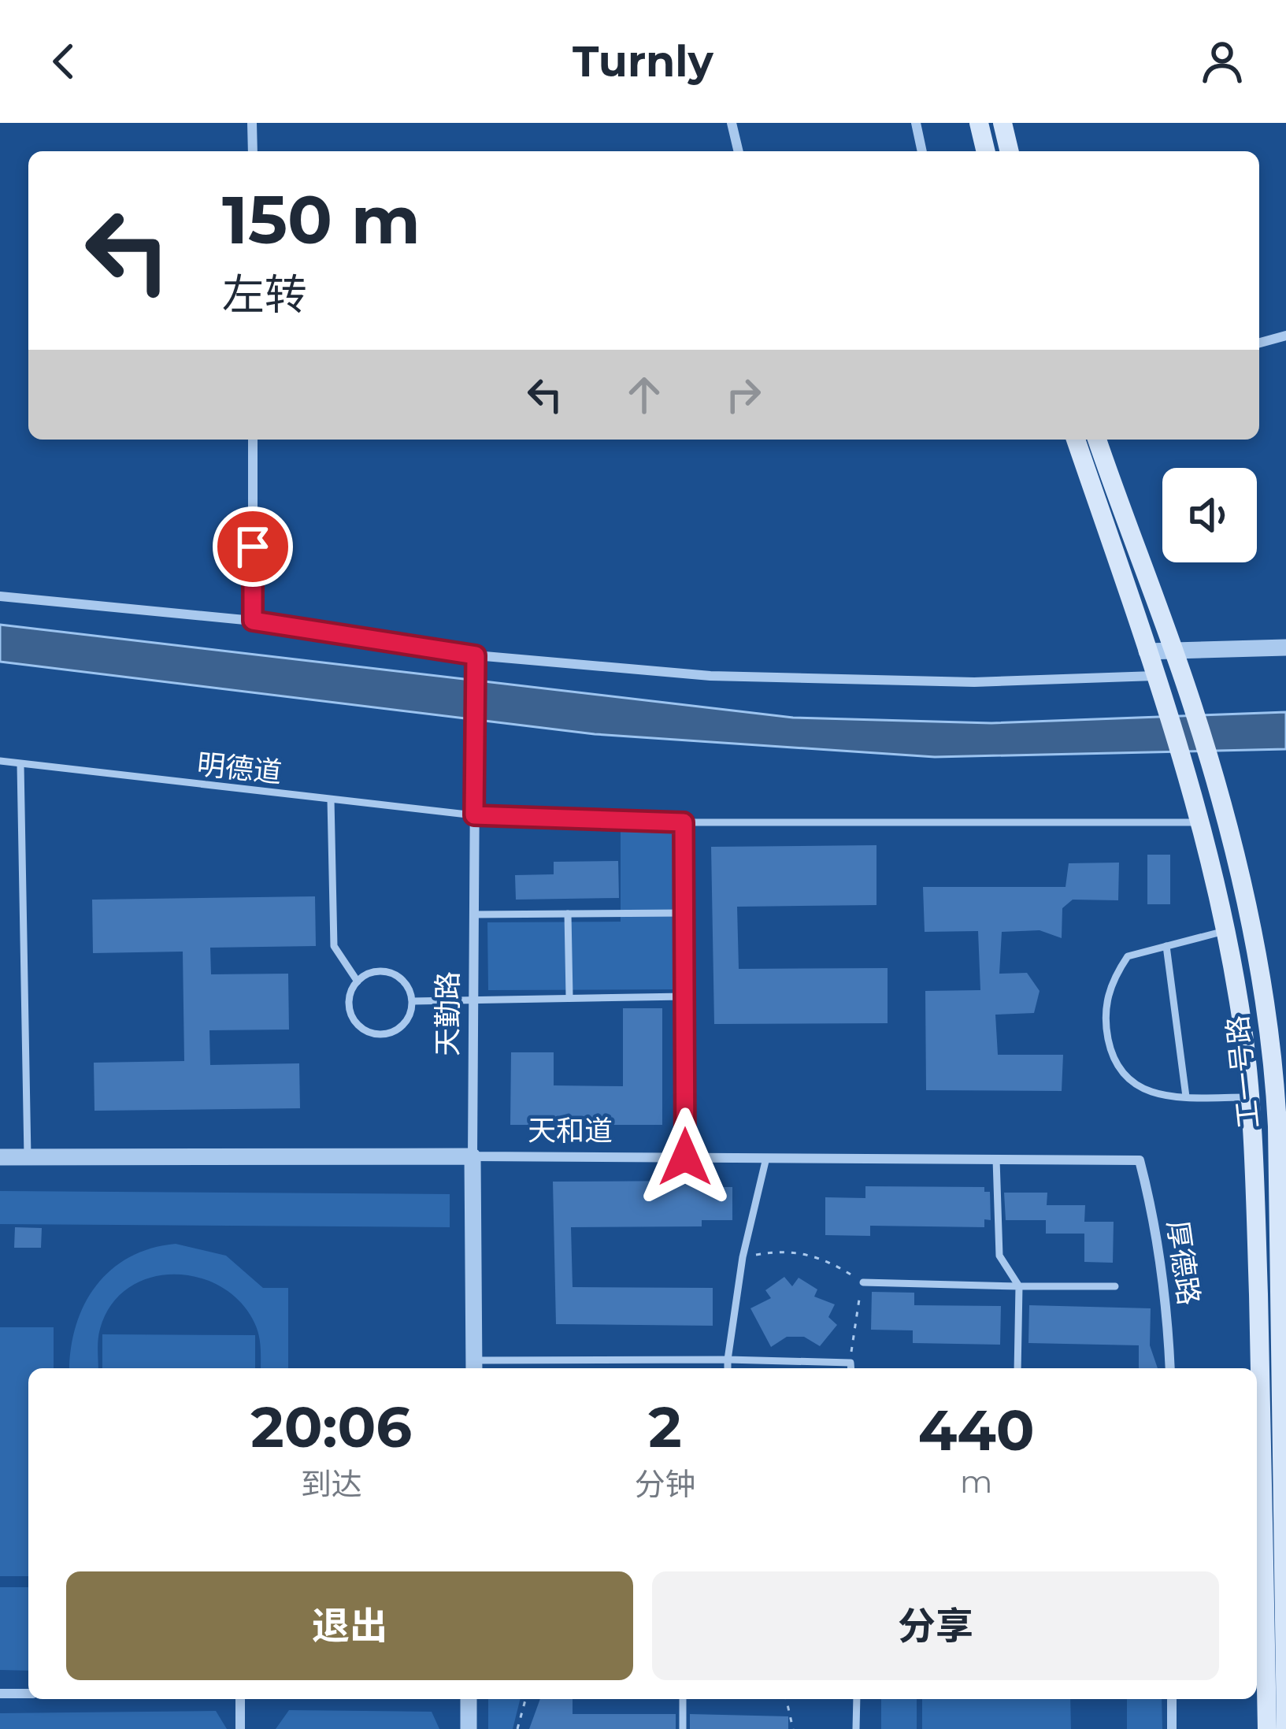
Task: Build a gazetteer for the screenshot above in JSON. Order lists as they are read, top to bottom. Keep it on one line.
{"streets":{"main road":["工一号路"],"street":["天勤路","天和道","厚德路"],"lane":["明德道"]},"crossings":[["明德道","天勤路"],["明德道","工一号路"],["天勤路","天和道"],["天和道","厚德路"]],"page":{"header":"Turnly","turn":["150 m","左转"],"eta":["20:06","到达","2","分钟","440","m"],"buttons":["退出","分享"]}}
